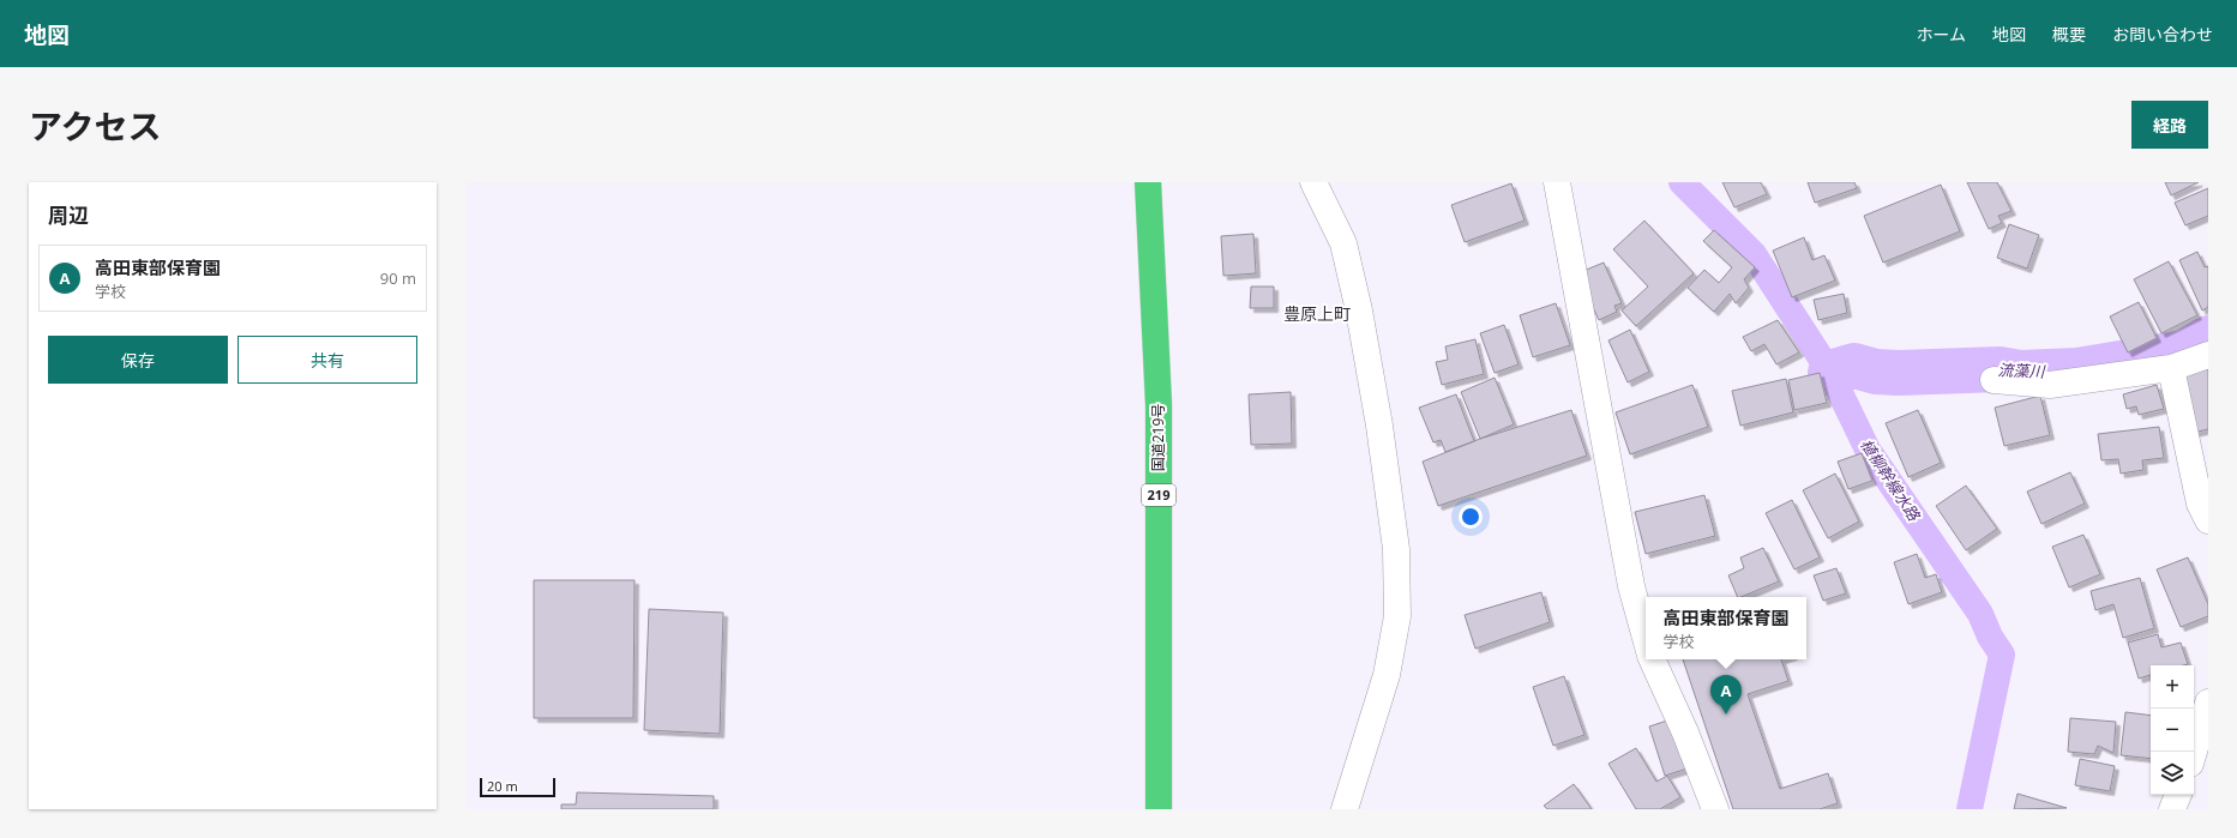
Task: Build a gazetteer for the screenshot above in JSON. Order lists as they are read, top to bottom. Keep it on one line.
{"streets":{"highway":["国道219号","219"]},"districts":["豊原上町"],"water":["流藻川","植柳幹線水路"],"scale_bar":"20 m","page":{"header":"地図","nav":["ホーム","地図","概要","お問い合わせ"],"title":"アクセス","buttons":["経路",["保存","共有"]],"heading":"周辺","list":[{"mark":"A","name":"高田東部保育園","note":"学校","value":"90 m"}],"popup":["高田東部保育園","学校"],"map_buttons":["+","−"],"pins":"A","scale":"20 m"}}
